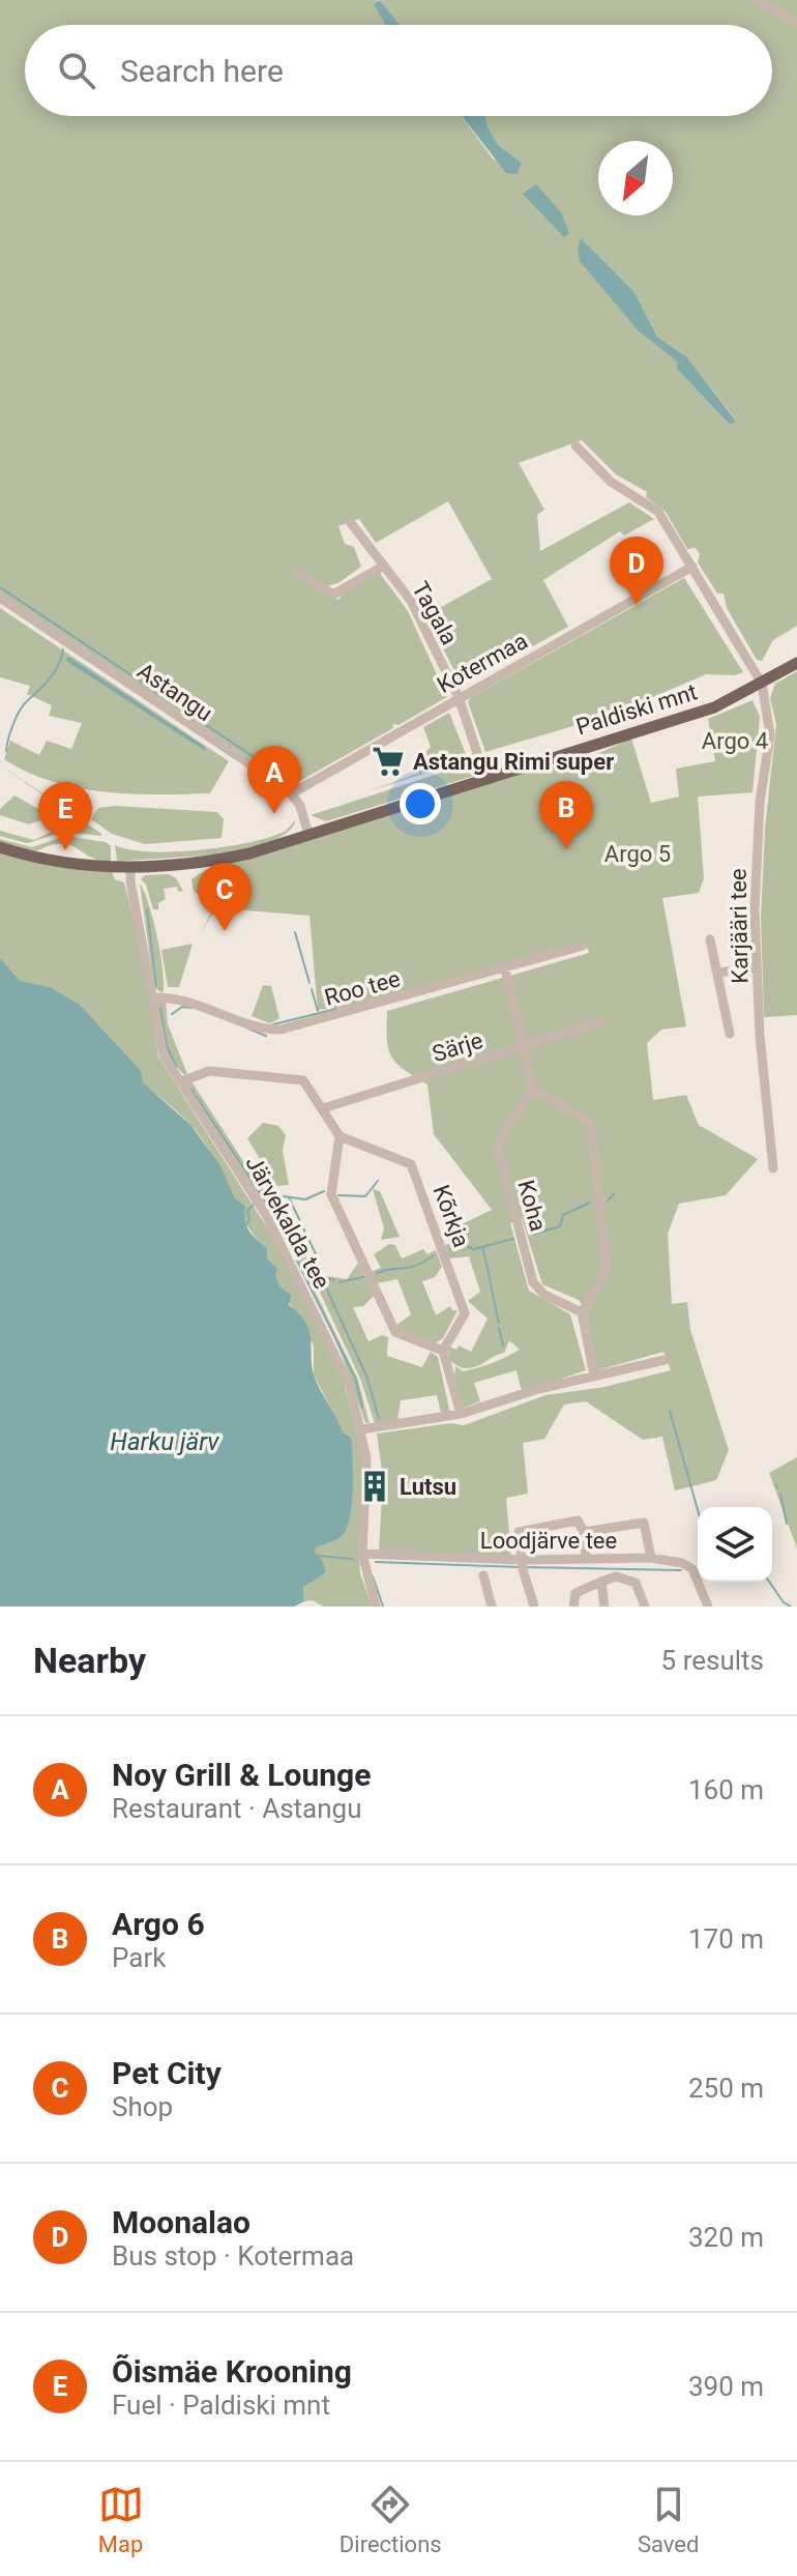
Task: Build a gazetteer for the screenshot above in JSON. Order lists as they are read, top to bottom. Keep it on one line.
{"streets":{"main road":["Paldiski mnt"],"street":["Tagala","Kotermaa","Astangu","Karjääri tee","Roo tee","Särje","Koha","Kõrkja","Järvekalda tee","Loodjärve tee"]},"crossings":[["Tagala","Kotermaa"],["Tagala","Paldiski mnt"],["Kotermaa","Astangu"],["Paldiski mnt","Karjääri tee"],["Paldiski mnt","Järvekalda tee"],["Roo tee","Järvekalda tee"],["Järvekalda tee","Loodjärve tee"]],"water":["Harku järv"],"parks":["Argo 4","Argo 5"],"places":{"supermarket":["Astangu Rimi super"],"building":["Lutsu"]},"north":"bottom left","page":{"search":"Search here","pins":["D","A","B","E","C"],"heading":["Nearby","5 results"],"list":[{"mark":"A","name":"Noy Grill & Lounge","note":"Restaurant · Astangu","value":"160 m"},{"mark":"B","name":"Argo 6","note":"Park","value":"170 m"},{"mark":"C","name":"Pet City","note":"Shop","value":"250 m"},{"mark":"D","name":"Moonalao","note":"Bus stop · Kotermaa","value":"320 m"},{"mark":"E","name":"Õismäe Krooning","note":"Fuel · Paldiski mnt","value":"390 m"}],"nav":["Map","Directions","Saved"]}}
